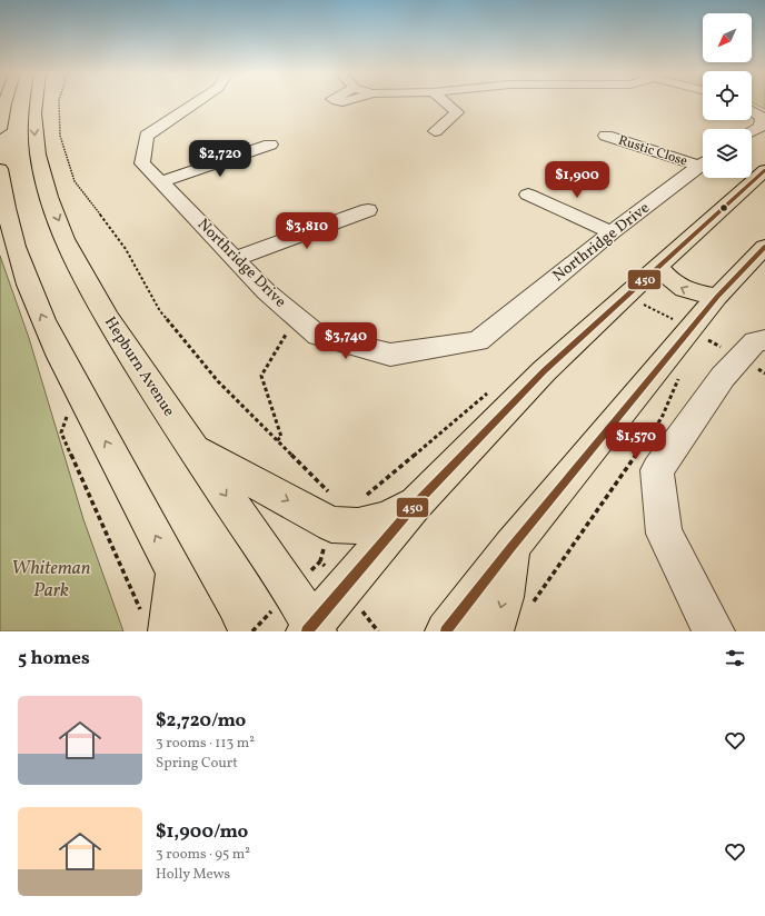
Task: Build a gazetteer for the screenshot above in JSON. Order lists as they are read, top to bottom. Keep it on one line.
{"streets":{"main road":["Hepburn Avenue"],"street":["Rustic Close","Northridge Drive"]},"parks":["Whiteman Park"],"lines":["transit line 450"],"north":"bottom left","page":{"price":["$2,720","$1,900","$3,810","$3,740","$1,570"],"heading":"5 homes","list":[{"name":"$2,720/mo","note":"3 rooms · 113 m² · Spring Court"},{"name":"$1,900/mo","note":"3 rooms · 95 m² · Holly Mews"}]}}
